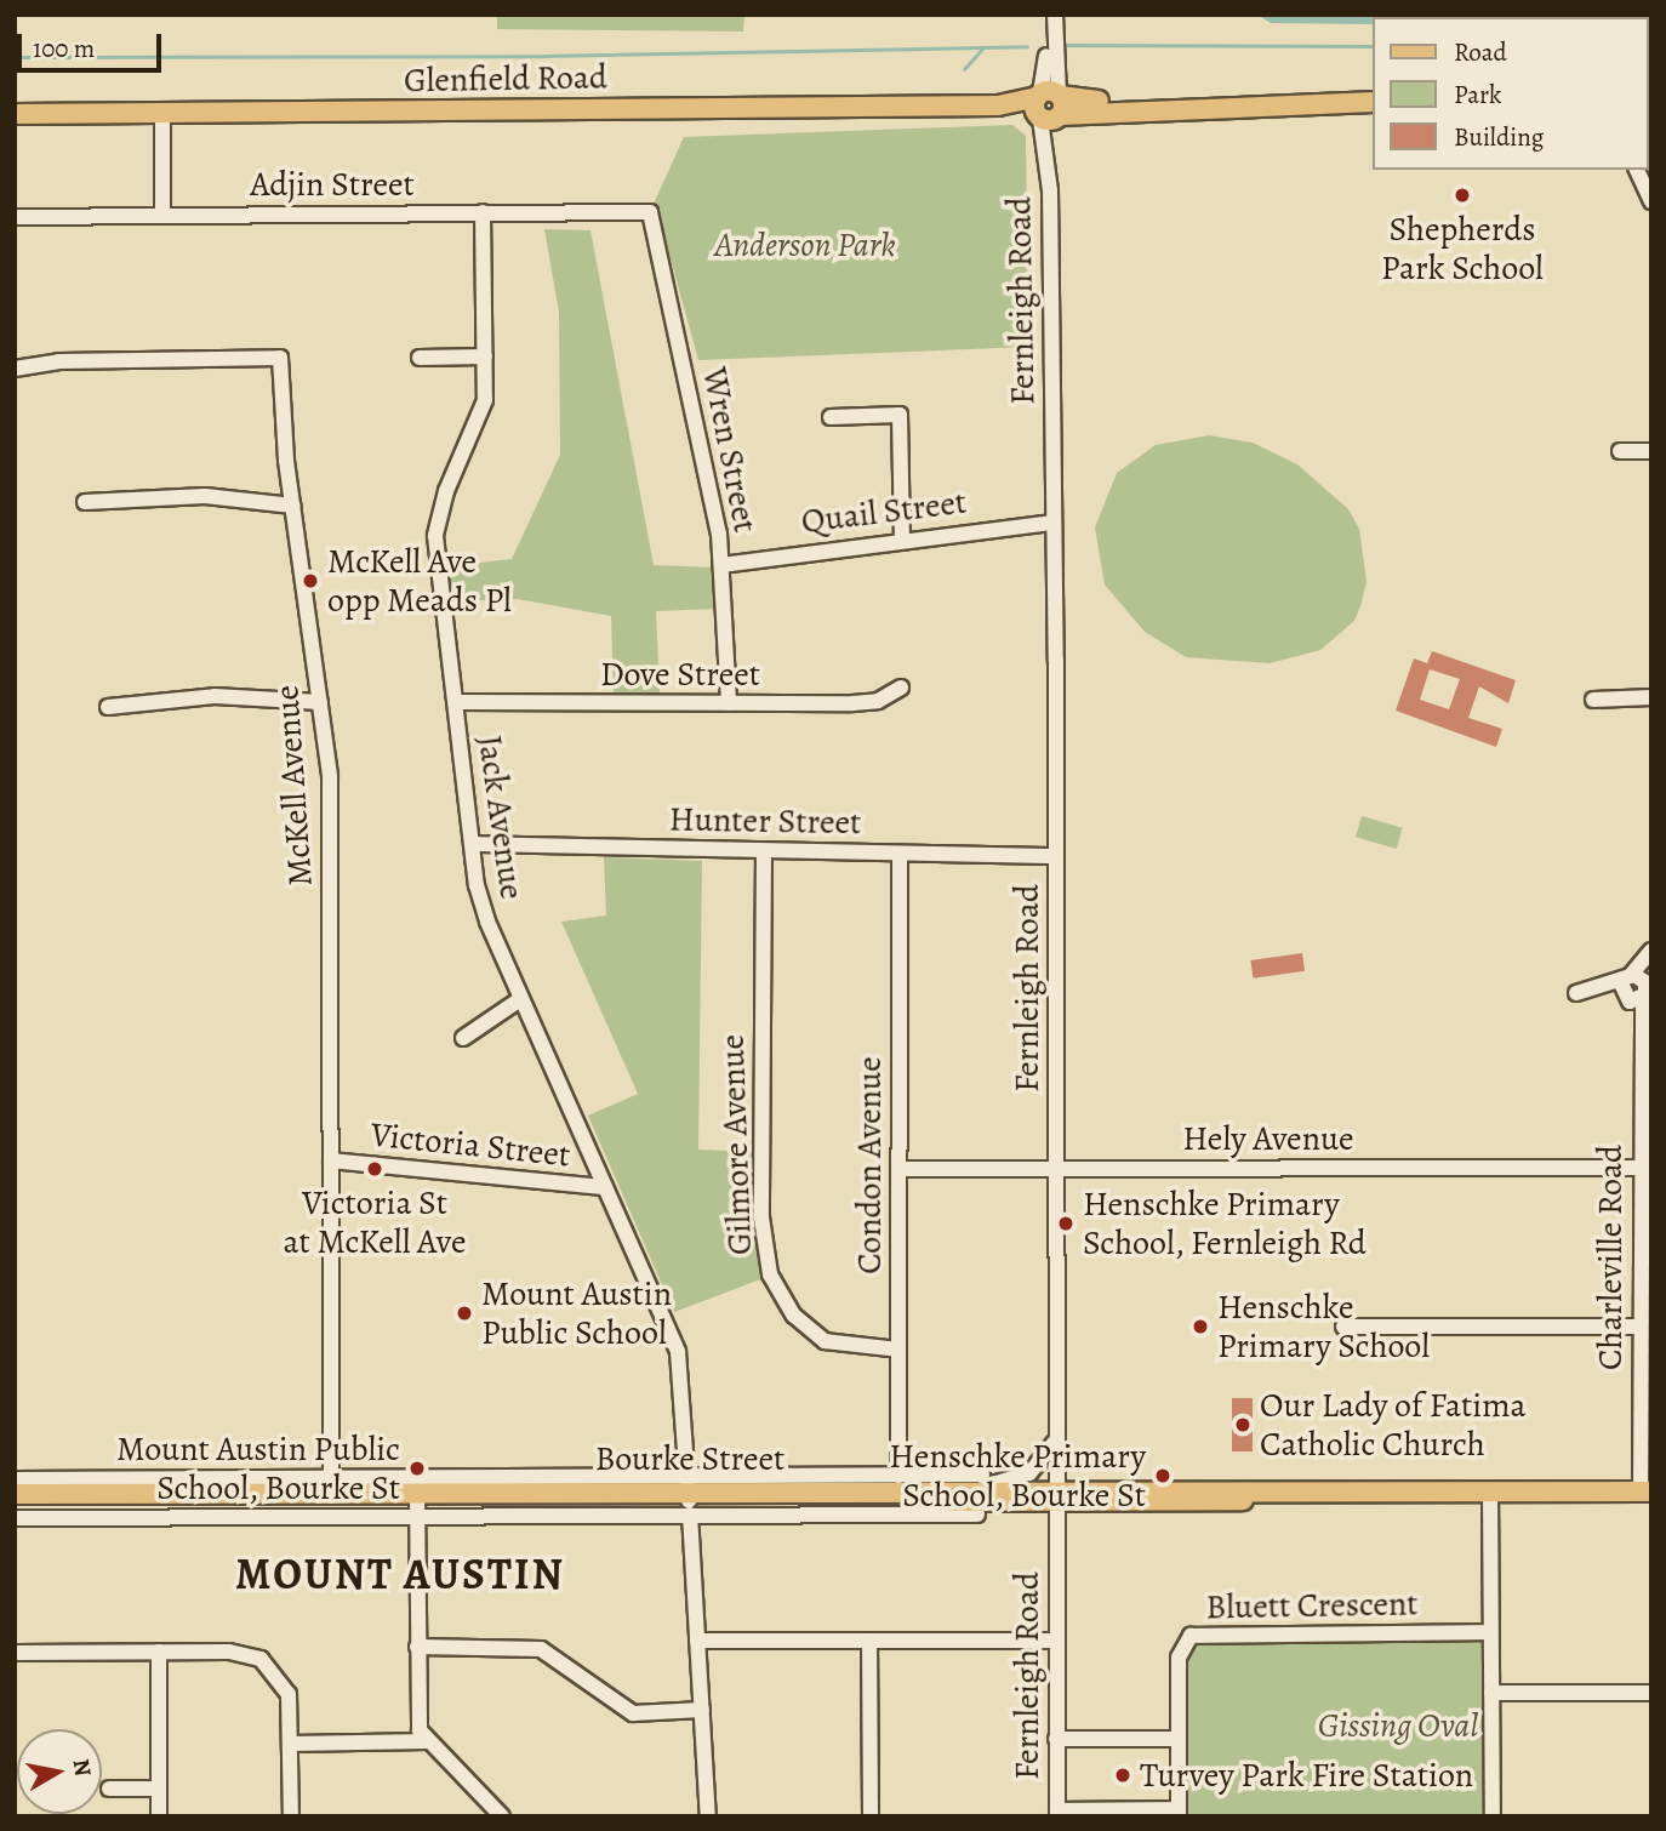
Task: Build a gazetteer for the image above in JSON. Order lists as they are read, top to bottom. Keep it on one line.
{"streets":{"main road":["Glenfield Road","Bourke Street"],"street":["Adjin Street","Fernleigh Road","Wren Street","Quail Street","Dove Street","McKell Avenue","Jack Avenue","Hunter Street","Hely Avenue","Victoria Street","Gilmore Avenue","Condon Avenue","Charleville Road","Bluett Crescent"]},"crossings":[["Glenfield Road","Fernleigh Road"],["Adjin Street","Wren Street"],["Adjin Street","Jack Avenue"],["Fernleigh Road","Quail Street"],["Fernleigh Road","Hunter Street"],["Fernleigh Road","Hely Avenue"],["Fernleigh Road","Bourke Street"],["Fernleigh Road","Bluett Crescent"],["Wren Street","Quail Street"],["Wren Street","Dove Street"],["Dove Street","Jack Avenue"],["McKell Avenue","Victoria Street"],["McKell Avenue","Bourke Street"],["Jack Avenue","Hunter Street"],["Jack Avenue","Victoria Street"],["Jack Avenue","Bourke Street"],["Hunter Street","Gilmore Avenue"],["Hunter Street","Condon Avenue"],["Hely Avenue","Condon Avenue"],["Hely Avenue","Charleville Road"],["Gilmore Avenue","Condon Avenue"],["Condon Avenue","Bourke Street"],["Charleville Road","Bourke Street"]],"districts":["MOUNT AUSTIN"],"parks":["Anderson Park","Gissing Oval"],"places":["Shepherds Park School","McKell Ave opp Meads Pl","Victoria St at McKell Ave","Henschke Primary School, Fernleigh Rd","Mount Austin Public School","Henschke Primary School","Our Lady of Fatima Catholic Church","Mount Austin Public School, Bourke St","Henschke Primary School, Bourke St","Turvey Park Fire Station"],"legend":["Road","Park","Building"],"scale_bar":"100 m","north":"right"}
